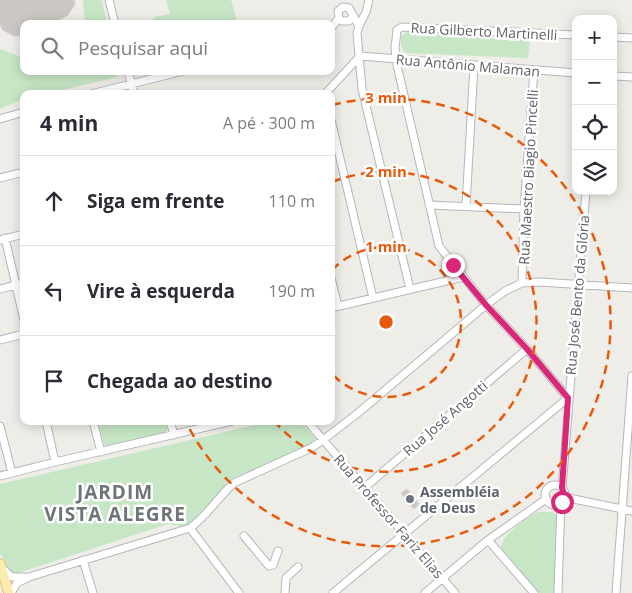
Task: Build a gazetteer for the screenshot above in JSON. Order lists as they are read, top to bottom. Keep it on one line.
{"streets":{"street":["Rua Gilberto Martinelli","Rua Antônio Malaman","Rua Maestro Biagio Pincelli","Rua José Bento da Glória","Rua José Angotti","Rua Professor Fariz Elias"]},"crossings":[["Rua Gilberto Martinelli","Rua Antônio Malaman"],["Rua Antônio Malaman","Rua Maestro Biagio Pincelli"],["Rua José Angotti","Rua Professor Fariz Elias"]],"districts":["JARDIM VISTA ALEGRE"],"places":["Assembléia de Deus"],"page":{"map_buttons":["+","−"],"search":"Pesquisar aqui","heading":["4 min","A pé · 300 m"],"list":[["Siga em frente","110 m"],["Vire à esquerda","190 m"],"Chegada ao destino"]},"rings":["3 min","2 min","1 min"]}
